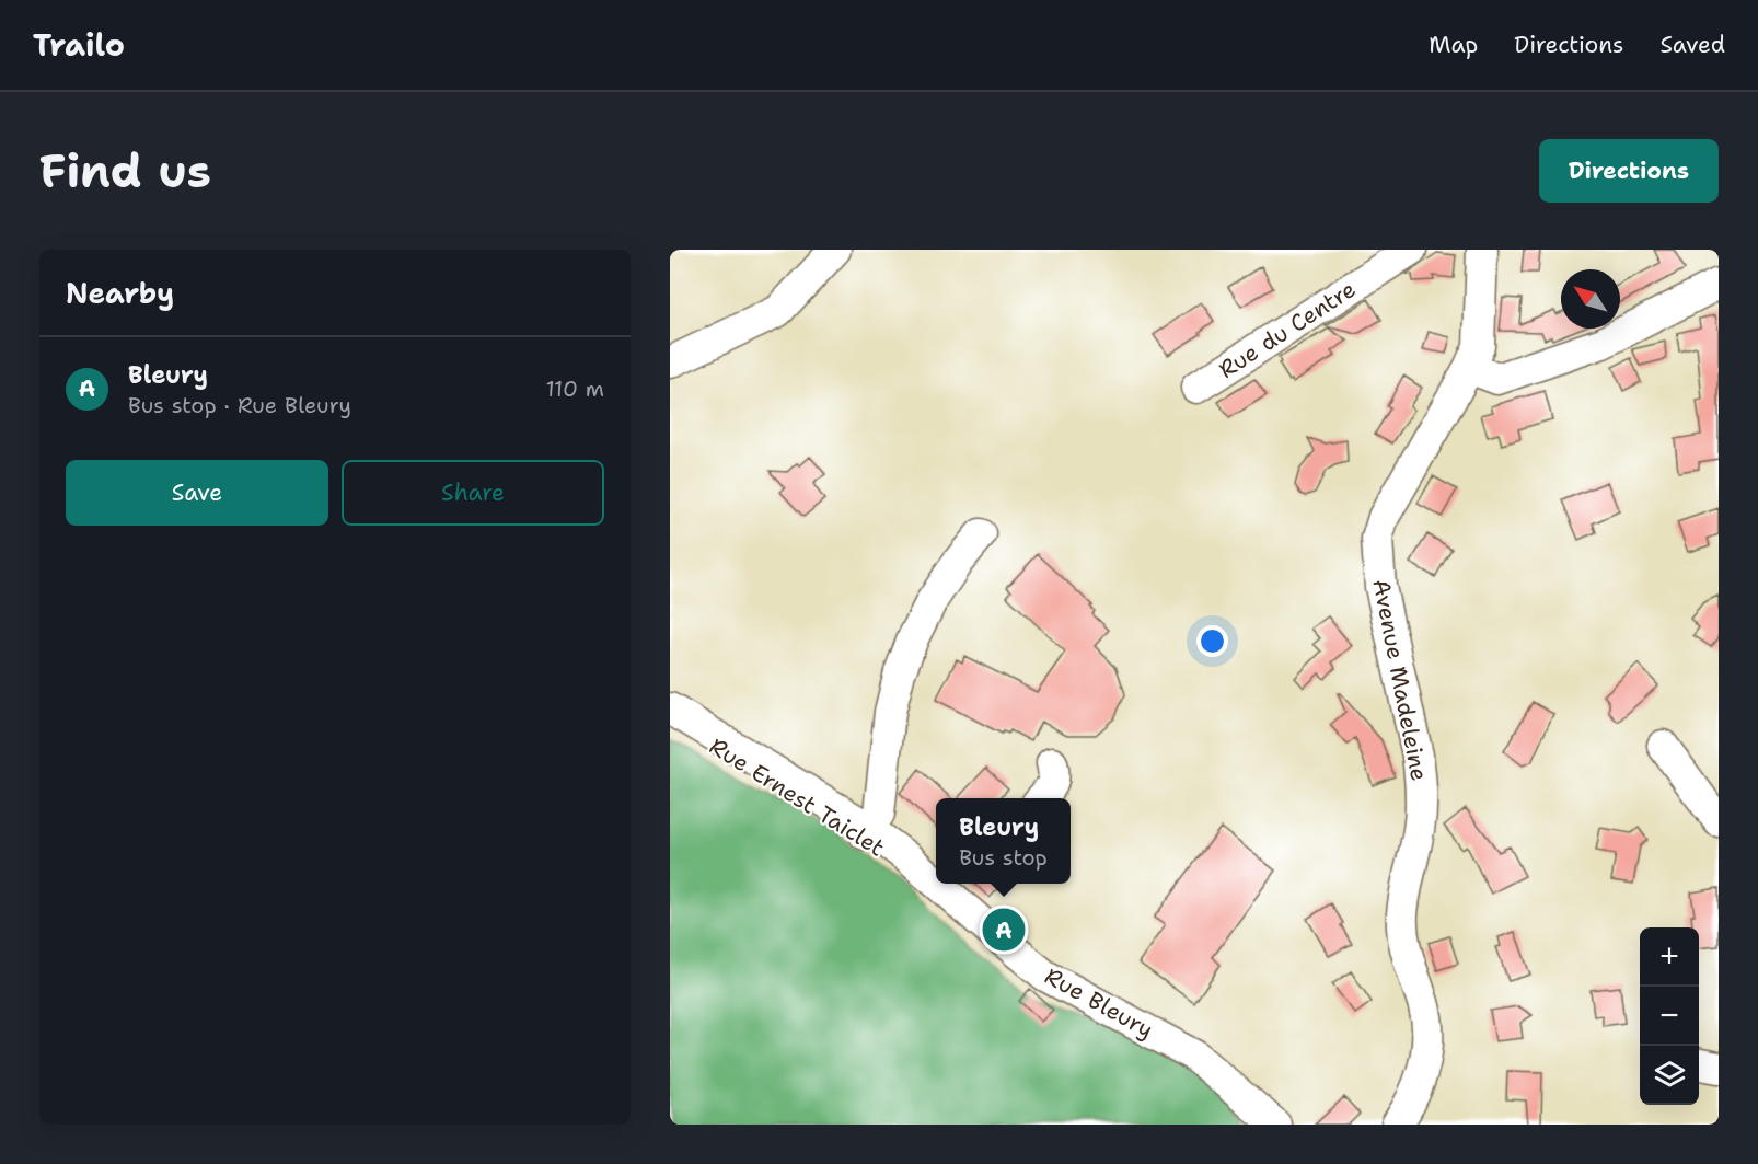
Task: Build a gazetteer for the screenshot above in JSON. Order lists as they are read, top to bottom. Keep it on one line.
{"streets":{"street":["Rue du Centre","Avenue Madeleine","Rue Ernest Taiclet","Rue Bleury"]},"crossings":[["Rue Ernest Taiclet","Rue Bleury"]],"north":"top left","page":{"header":"Trailo","nav":["Map","Directions","Saved"],"buttons":["Directions",["Save","Share"]],"title":"Find us","heading":"Nearby","list":[{"mark":"A","name":"Bleury","note":"Bus stop · Rue Bleury","value":"110 m"}],"popup":["Bleury","Bus stop"],"pins":"A","map_buttons":["+","−"]}}
